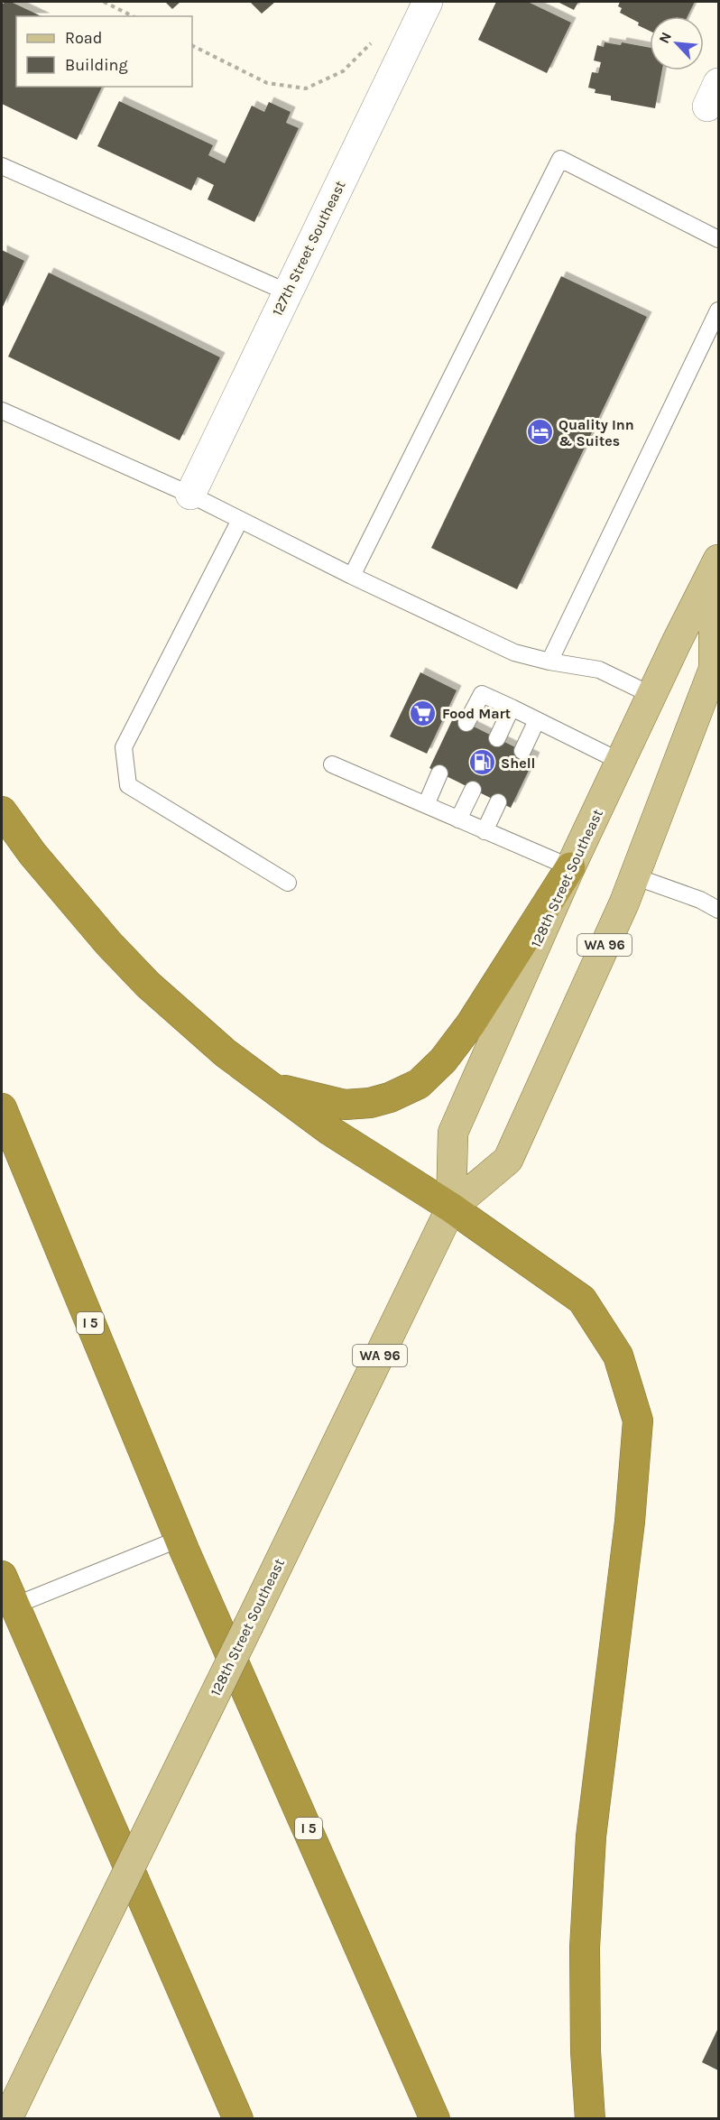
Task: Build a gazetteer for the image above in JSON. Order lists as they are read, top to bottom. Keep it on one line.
{"streets":{"highway":["I 5"],"main road":["128th Street Southeast","WA 96"],"street":["127th Street Southeast"]},"places":{"hotel":["Quality Inn & Suites"],"supermarket":["Food Mart"],"fuel station":["Shell"]},"legend":["Road","Building"],"north":"top left"}
